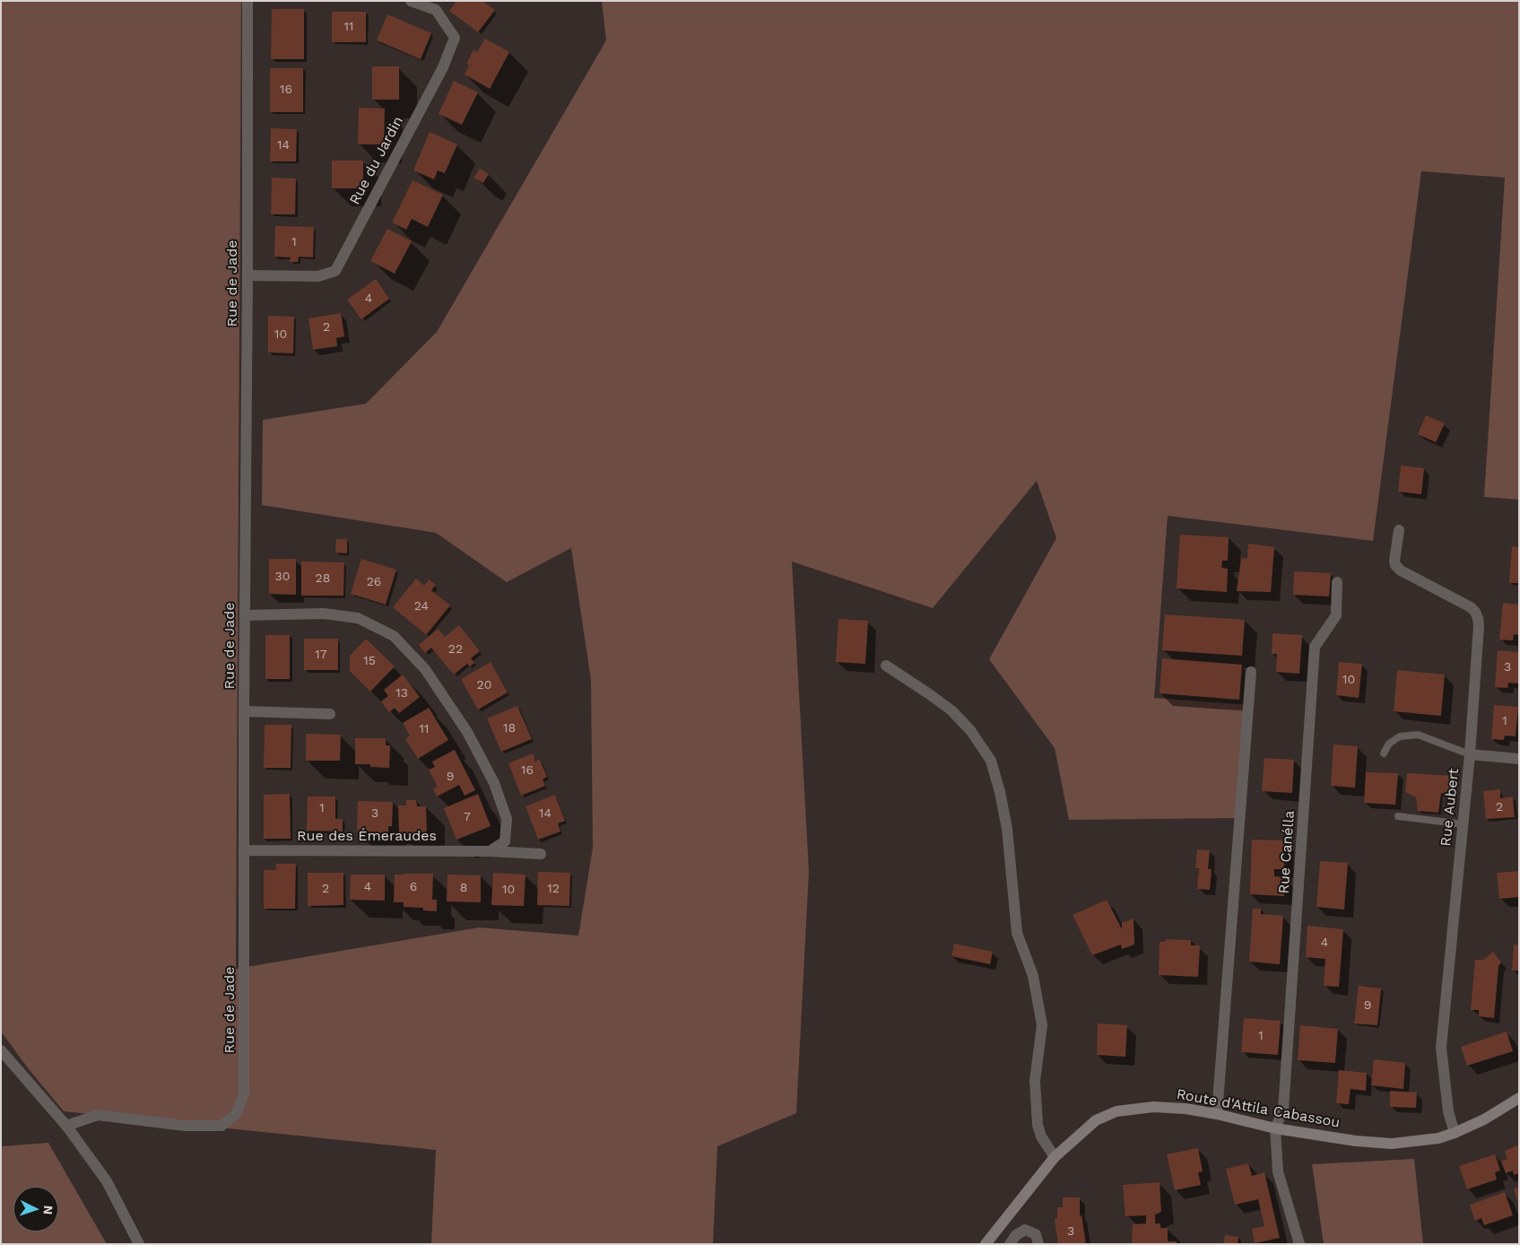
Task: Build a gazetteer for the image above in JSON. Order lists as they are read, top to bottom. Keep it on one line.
{"streets":{"main road":["Route d'Attila Cabassou"],"street":["Rue du Jardin","Rue de Jade","Rue Aubert","Rue des Émeraudes","Rue Canélla"]},"crossings":[["Rue du Jardin","Rue de Jade"],["Rue de Jade","Rue des Émeraudes"],["Rue Aubert","Route d'Attila Cabassou"],["Rue Canélla","Route d'Attila Cabassou"]],"house_numbers":["11","16","14","1","4","2","10","30","28","26","24","22","17","15","3","10","20","13","1","18","11","16","9","2","1","3","14","7","4","6","8","2","12","10","4","9","1","3"],"north":"right"}
